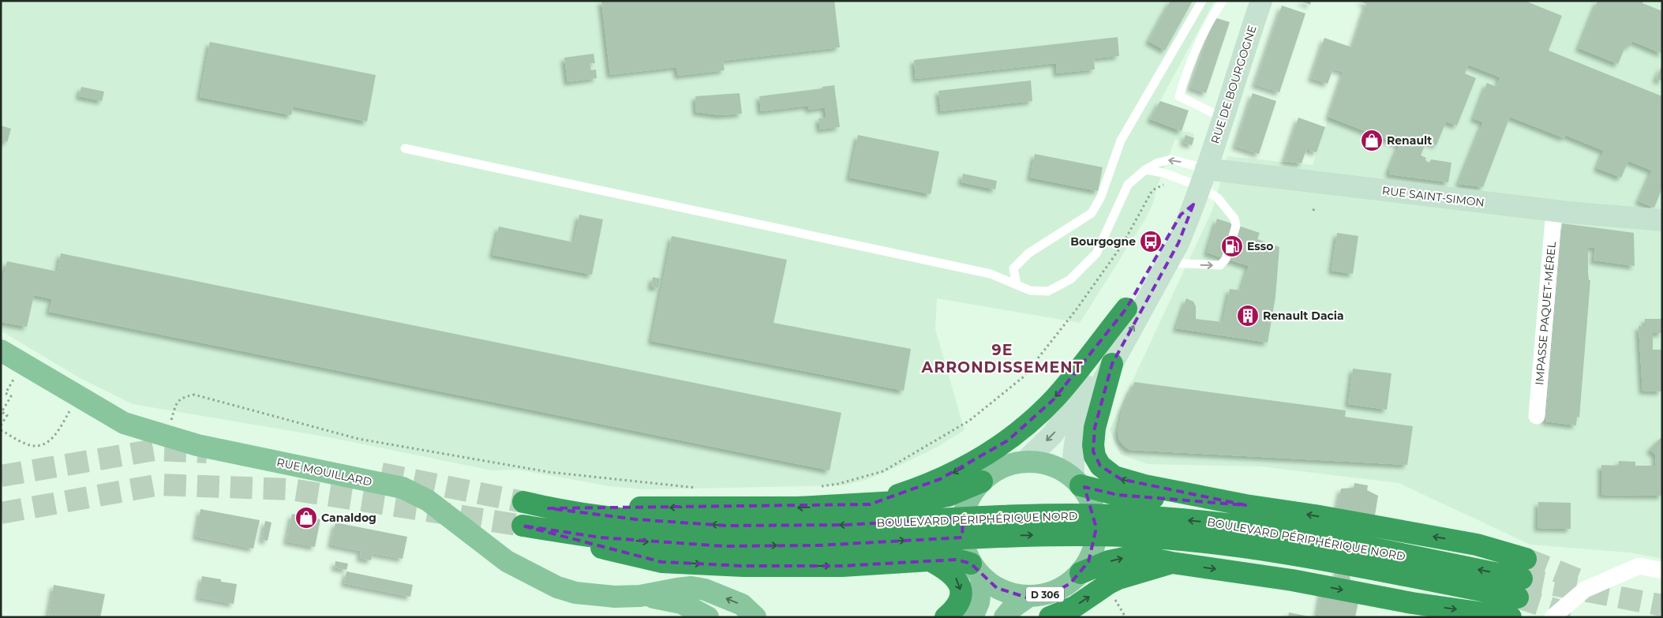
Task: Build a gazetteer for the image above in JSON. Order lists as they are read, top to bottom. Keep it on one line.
{"streets":{"highway":["BOULEVARD PÉRIPHÉRIQUE NORD"],"main road":["RUE MOUILLARD","D 306"],"street":["RUE DE BOURGOGNE","RUE SAINT-SIMON","IMPASSE PAQUET-MÉREL"]},"crossings":[["RUE DE BOURGOGNE","RUE SAINT-SIMON"],["RUE DE BOURGOGNE","D 306"],["RUE SAINT-SIMON","IMPASSE PAQUET-MÉREL"]],"districts":["9E ARRONDISSEMENT"],"places":{"shop":["Renault","Canaldog"],"bus stop":["Bourgogne"],"fuel station":["Esso"],"building":["Renault Dacia"]}}
